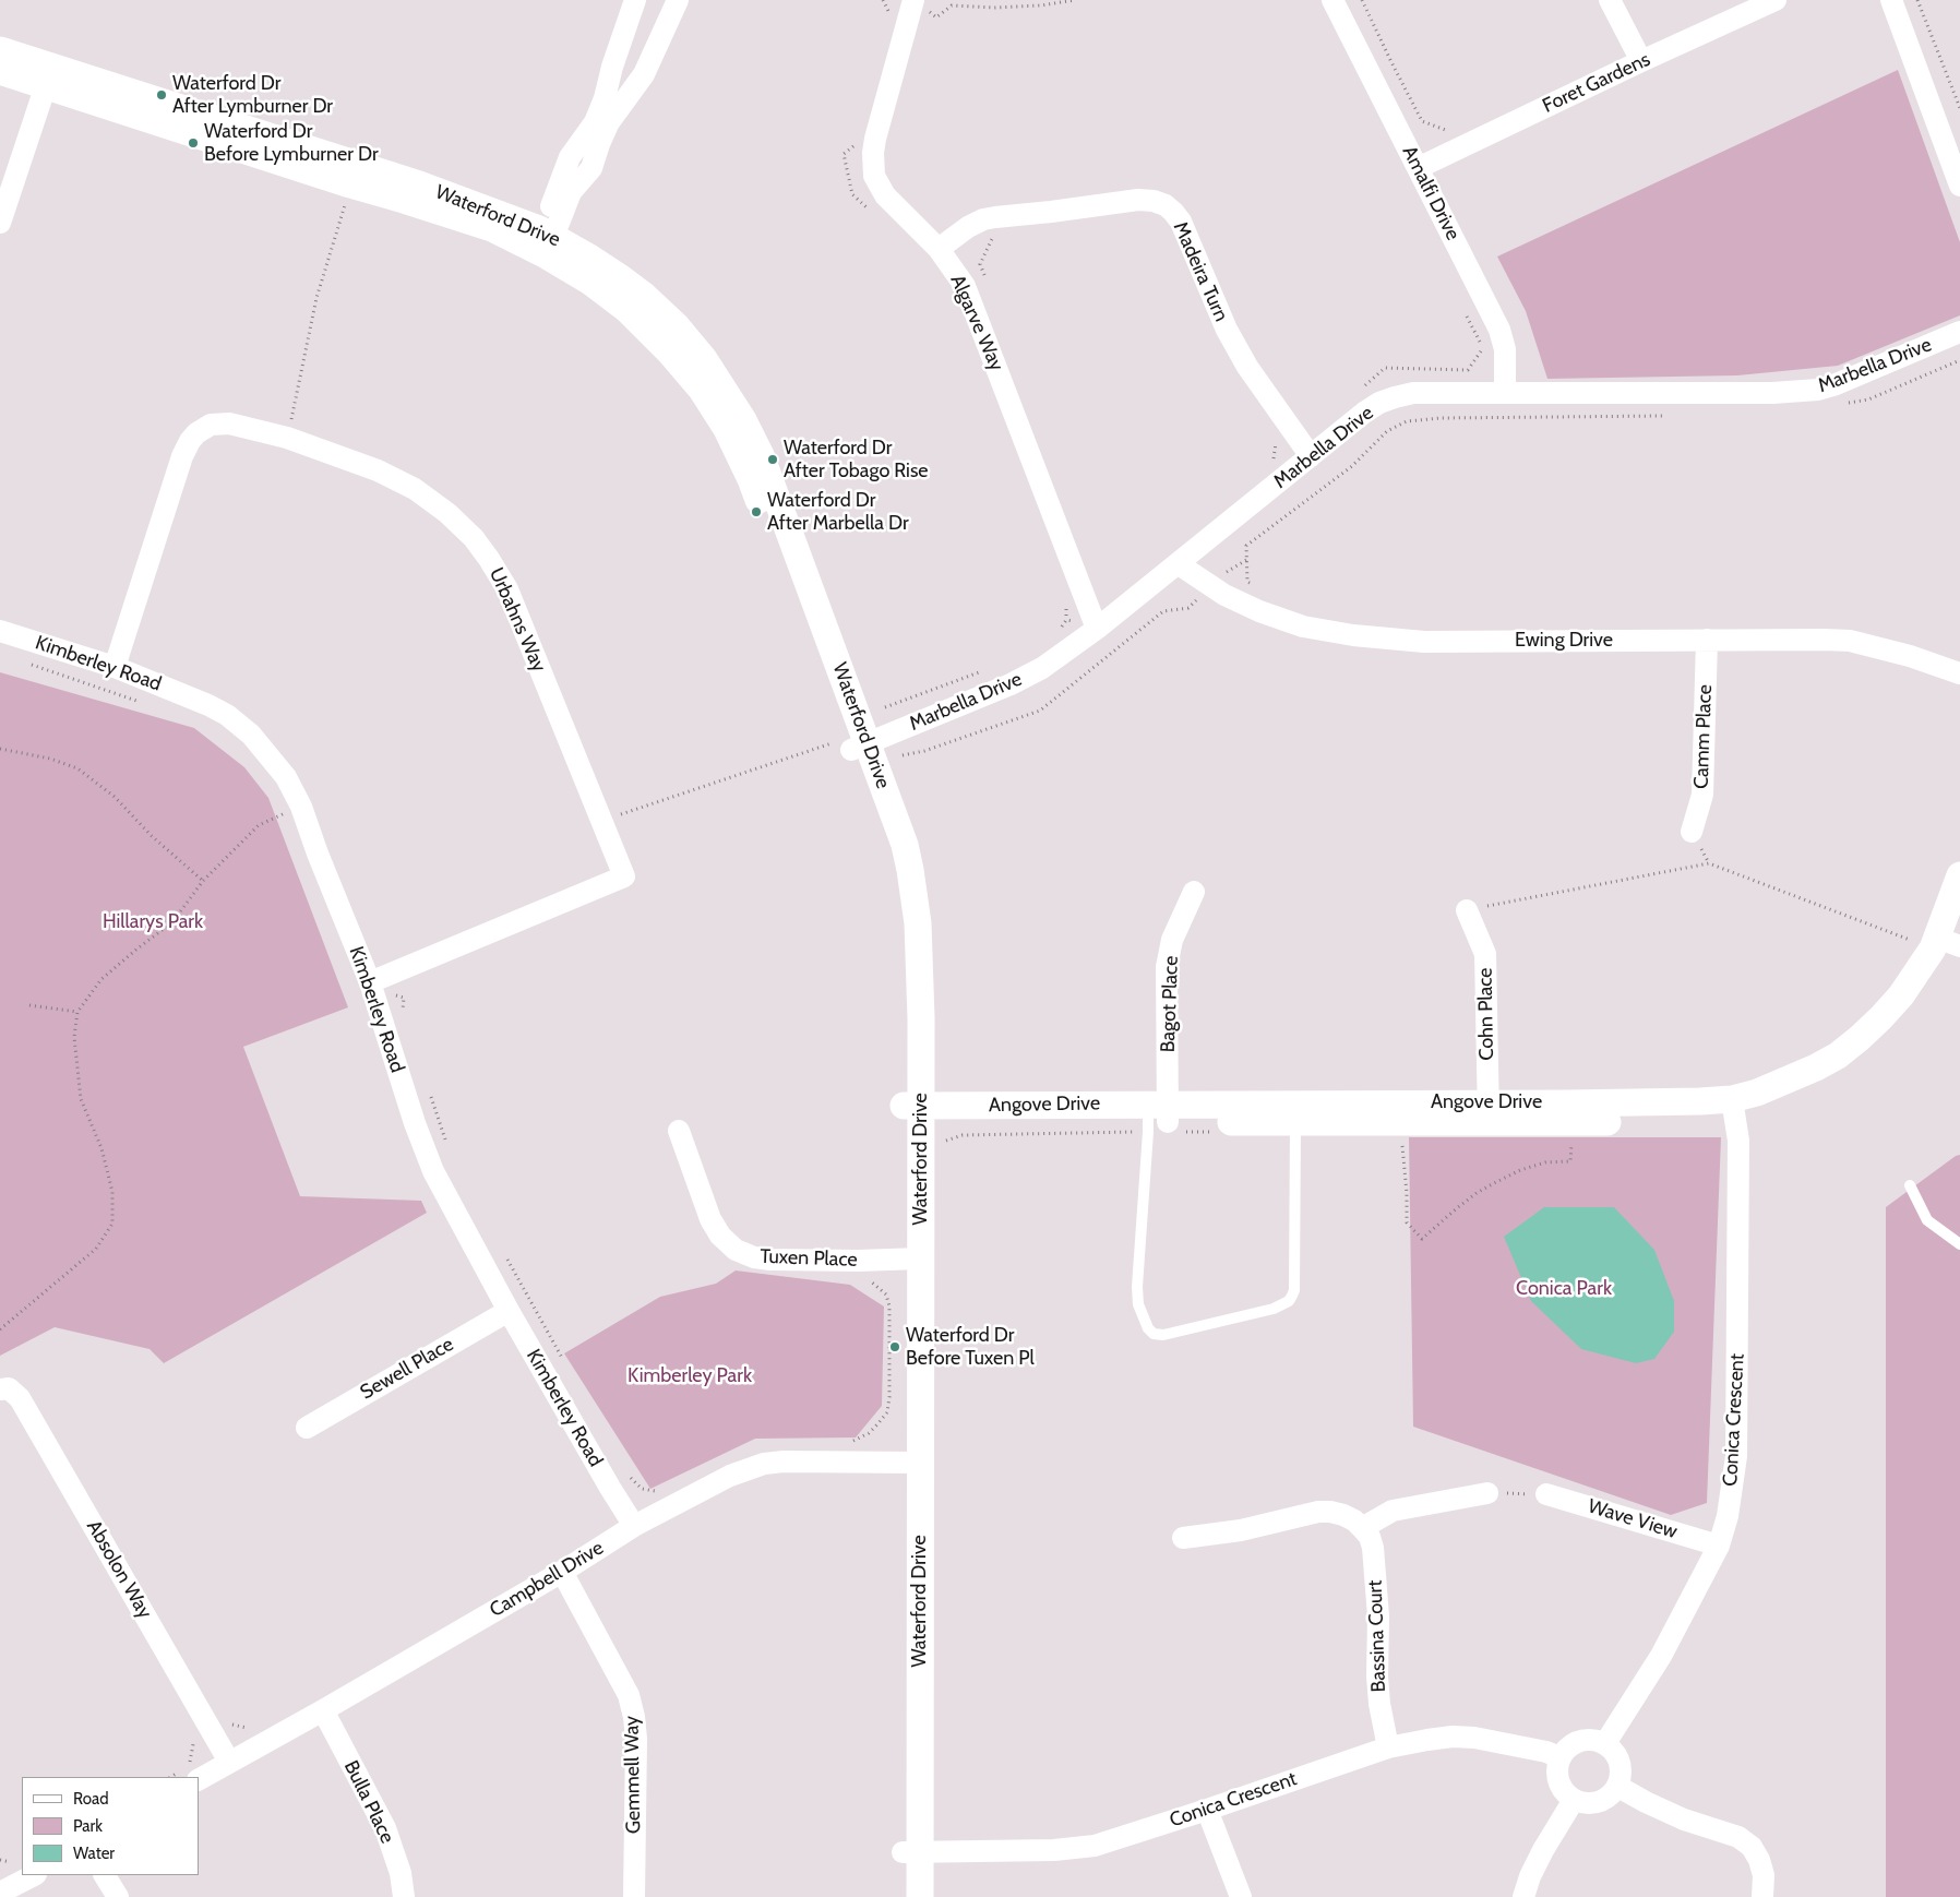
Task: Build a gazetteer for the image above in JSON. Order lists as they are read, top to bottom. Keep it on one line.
{"streets":{"street":["Foret Gardens","Amalfi Drive","Waterford Drive","Madeira Turn","Algarve Way","Marbella Drive","Urbahns Way","Ewing Drive","Kimberley Road","Camm Place","Bagot Place","Cohn Place","Angove Drive","Tuxen Place","Sewell Place","Conica Crescent","Wave View","Absolon Way","Campbell Drive","Bassina Court","Gemmell Way","Bulla Place"]},"crossings":[["Foret Gardens","Amalfi Drive"],["Amalfi Drive","Marbella Drive"],["Waterford Drive","Marbella Drive"],["Waterford Drive","Angove Drive"],["Waterford Drive","Tuxen Place"],["Waterford Drive","Conica Crescent"],["Waterford Drive","Campbell Drive"],["Madeira Turn","Algarve Way"],["Madeira Turn","Marbella Drive"],["Algarve Way","Marbella Drive"],["Marbella Drive","Ewing Drive"],["Urbahns Way","Kimberley Road"],["Ewing Drive","Camm Place"],["Kimberley Road","Sewell Place"],["Kimberley Road","Campbell Drive"],["Bagot Place","Angove Drive"],["Cohn Place","Angove Drive"],["Angove Drive","Conica Crescent"],["Conica Crescent","Wave View"],["Conica Crescent","Bassina Court"],["Absolon Way","Campbell Drive"],["Campbell Drive","Gemmell Way"],["Campbell Drive","Bulla Place"]],"parks":["Hillarys Park","Conica Park","Kimberley Park"],"places":["Waterford Dr After Lymburner Dr","Waterford Dr Before Lymburner Dr","Waterford Dr After Tobago Rise","Waterford Dr After Marbella Dr","Waterford Dr Before Tuxen Pl"],"legend":["Road","Park","Water"]}
